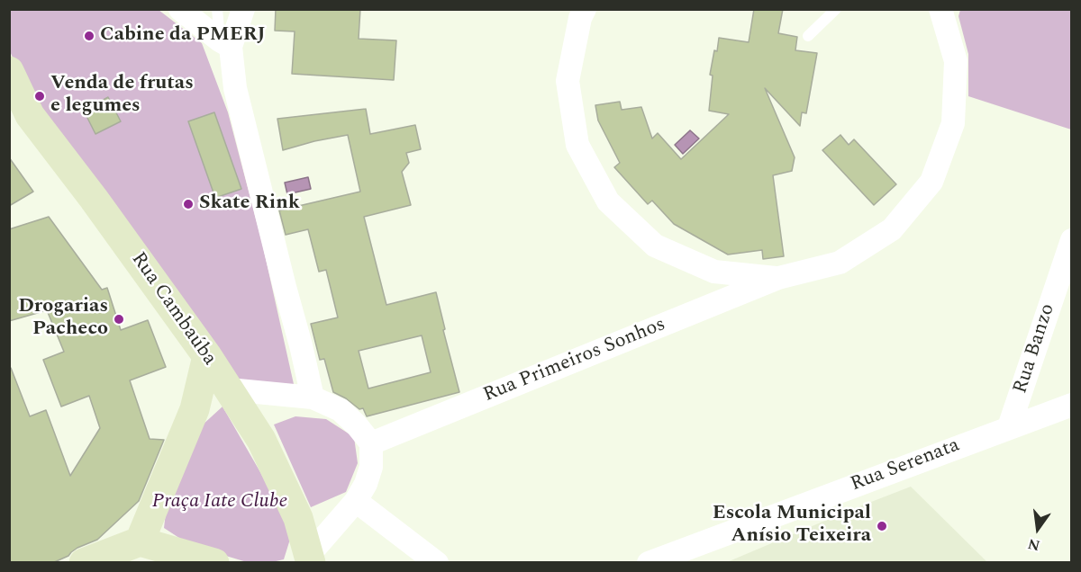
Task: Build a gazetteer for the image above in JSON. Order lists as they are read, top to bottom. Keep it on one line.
{"streets":{"street":["Rua Cambaúba","Rua Banzo","Rua Primeiros Sonhos","Rua Serenata"]},"crossings":[["Rua Banzo","Rua Serenata"]],"parks":["Praça Iate Clube"],"places":["Cabine da PMERJ","Venda de frutas e legumes","Skate Rink","Drogarias Pacheco","Escola Municipal Anísio Teixeira"],"north":"bottom"}
